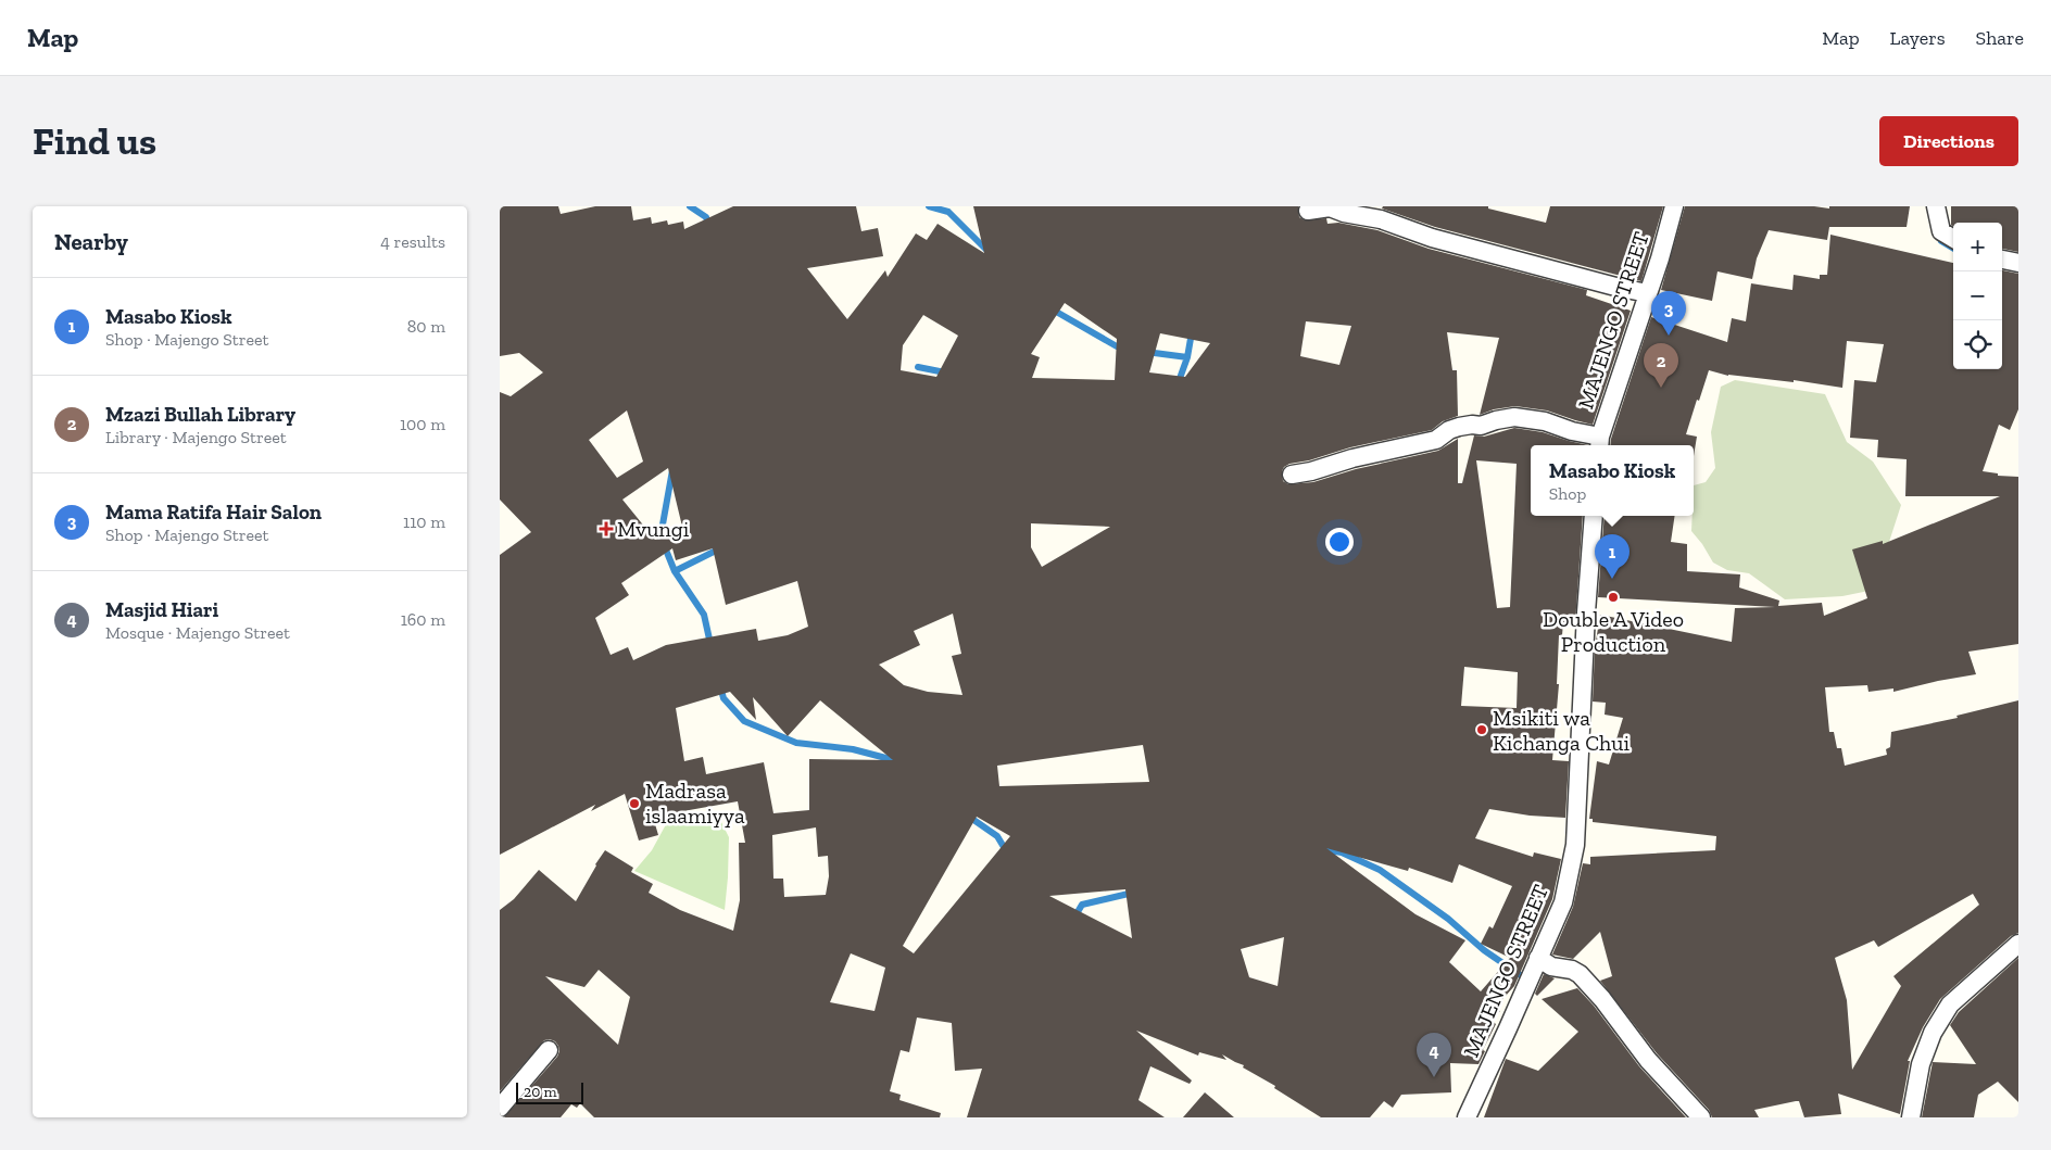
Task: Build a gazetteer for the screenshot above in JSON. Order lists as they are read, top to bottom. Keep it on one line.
{"streets":{"street":["MAJENGO STREET"]},"places":{"health":["Mvungi"],"other":["Double A Video Production","Msikiti wa Kichanga Chui","Madrasa islaamiyya"]},"scale_bar":"20 m","page":{"header":"Map","nav":["Map","Layers","Share"],"buttons":"Directions","title":"Find us","heading":["Nearby","4 results"],"map_buttons":["+","−"],"list":[{"mark":"1","name":"Masabo Kiosk","note":"Shop · Majengo Street","value":"80 m"},{"mark":"2","name":"Mzazi Bullah Library","note":"Library · Majengo Street","value":"100 m"},{"mark":"3","name":"Mama Ratifa Hair Salon","note":"Shop · Majengo Street","value":"110 m"},{"mark":"4","name":"Masjid Hiari","note":"Mosque · Majengo Street","value":"160 m"}],"pins":["3","2","1","4"],"popup":["Masabo Kiosk","Shop"],"scale":"20 m"}}
